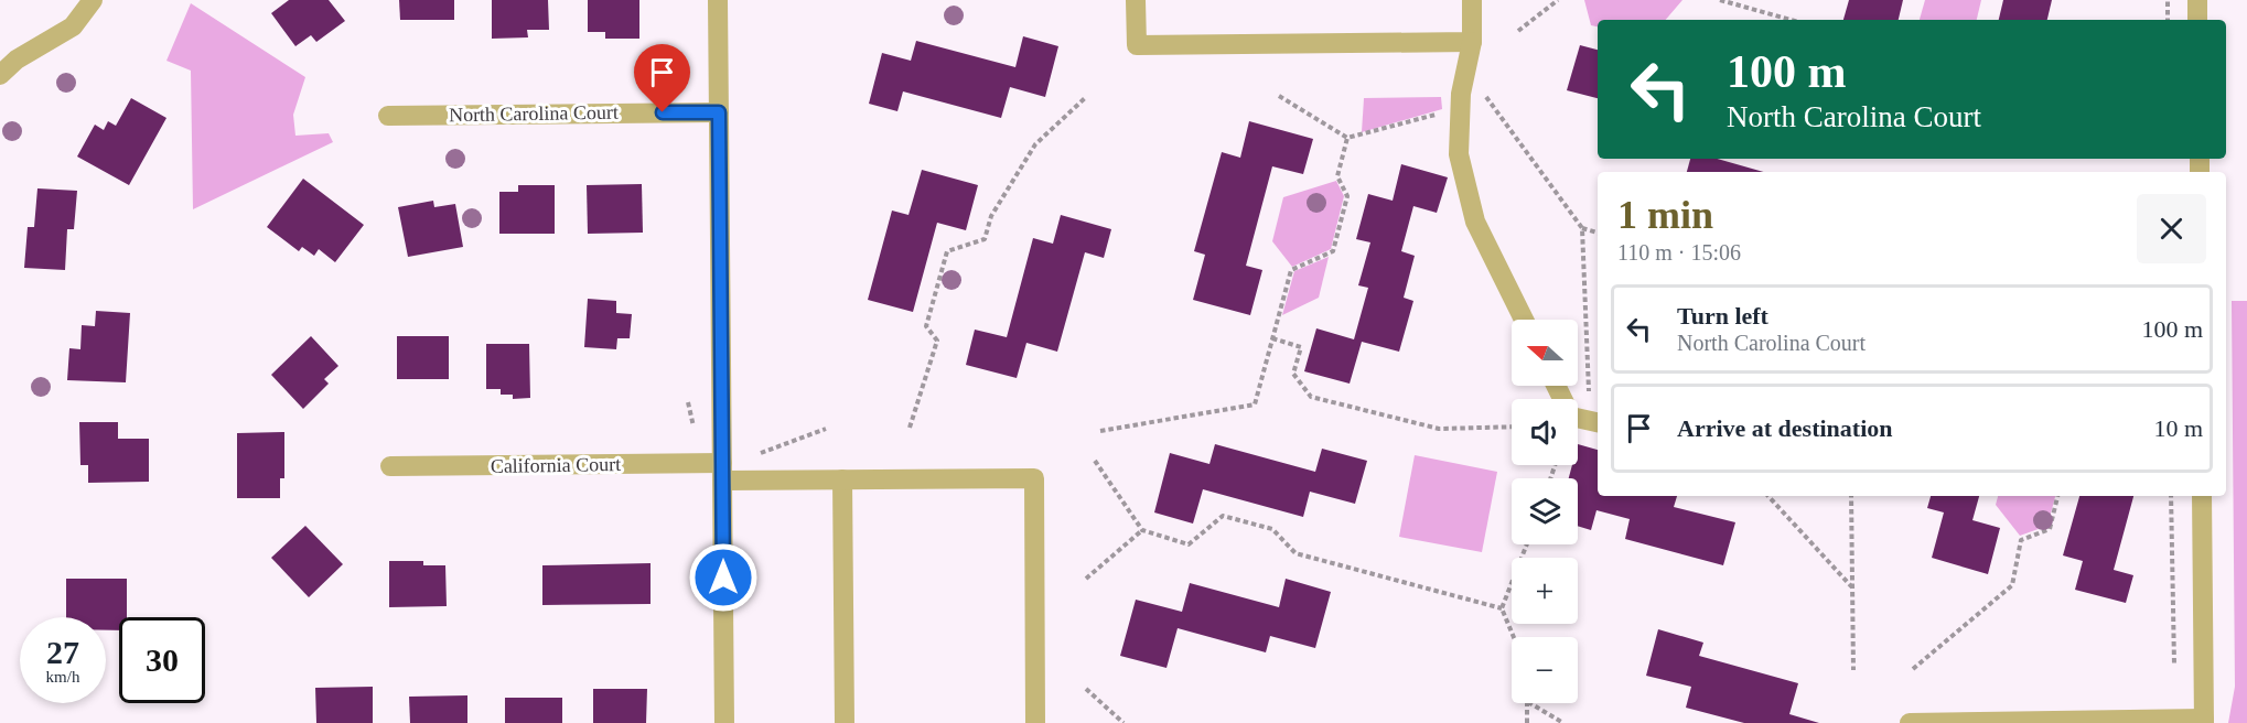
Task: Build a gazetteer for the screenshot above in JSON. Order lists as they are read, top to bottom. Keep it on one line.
{"streets":{"street":["North Carolina Court","California Court"]},"north":"left","page":{"turn":["100 m","North Carolina Court"],"heading":["1 min","110 m · 15:06"],"list":[{"name":"Turn left","note":"North Carolina Court","value":"100 m"},{"name":"Arrive at destination","value":"10 m"}],"map_buttons":["+","−"],"speed":"27 km/h","limit":"30"}}
